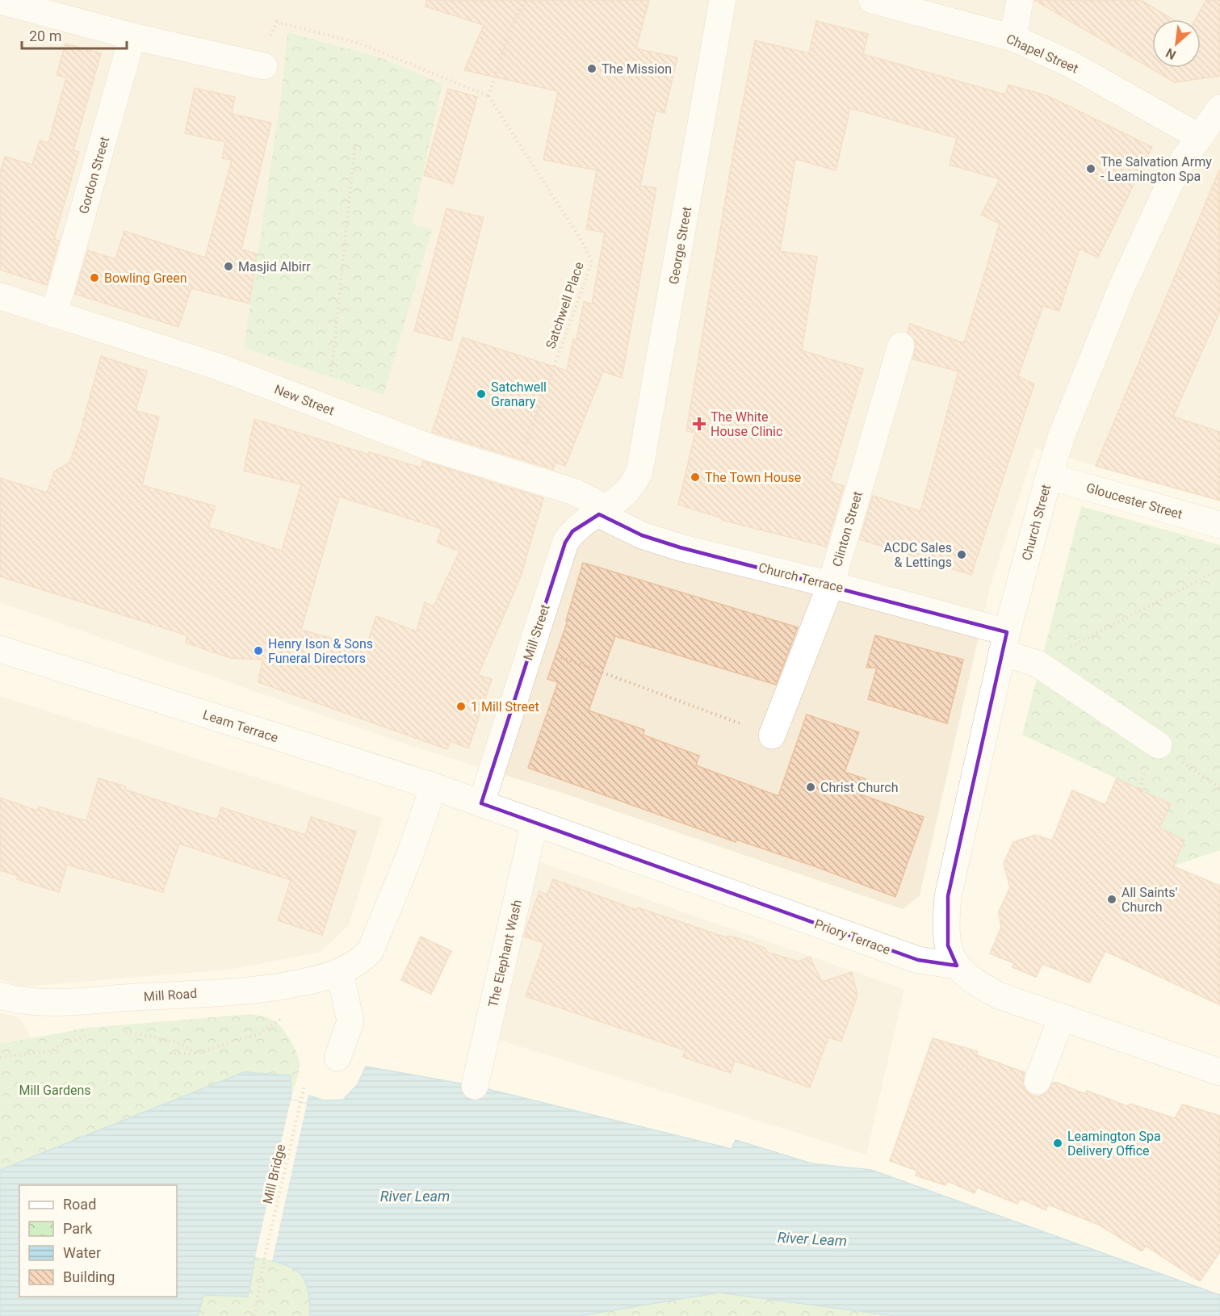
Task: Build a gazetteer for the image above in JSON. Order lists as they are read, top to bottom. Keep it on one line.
{"streets":{"street":["Chapel Street","Gordon Street","George Street","New Street","Gloucester Street","Church Street","Clinton Street","Church Terrace","Mill Street","Leam Terrace","Priory Terrace","The Elephant Wash","Mill Road"],"path":["Satchwell Place","Mill Bridge"]},"crossings":[["Chapel Street","Church Street"],["Gordon Street","New Street"],["George Street","Mill Street"],["New Street","Church Terrace"],["New Street","Mill Street"],["Gloucester Street","Church Street"],["Church Street","Church Terrace"],["Church Street","Priory Terrace"],["Clinton Street","Church Terrace"],["Church Terrace","Mill Street"],["Mill Street","Leam Terrace"],["Mill Street","Priory Terrace"],["Leam Terrace","Priory Terrace"],["Leam Terrace","Mill Road"],["Priory Terrace","The Elephant Wash"]],"water":["River Leam"],"parks":["Mill Gardens"],"places":{"other":["The Mission","The Salvation Army - Leamington Spa","Masjid Albirr","Bowling Green","Satchwell Granary","The Town House","ACDC Sales & Lettings","Henry Ison & Sons Funeral Directors","1 Mill Street","Christ Church","All Saints' Church","Leamington Spa Delivery Office"],"health":["The White House Clinic"]},"legend":["Road","Park","Water","Building"],"scale_bar":"20 m","north":"bottom left"}
